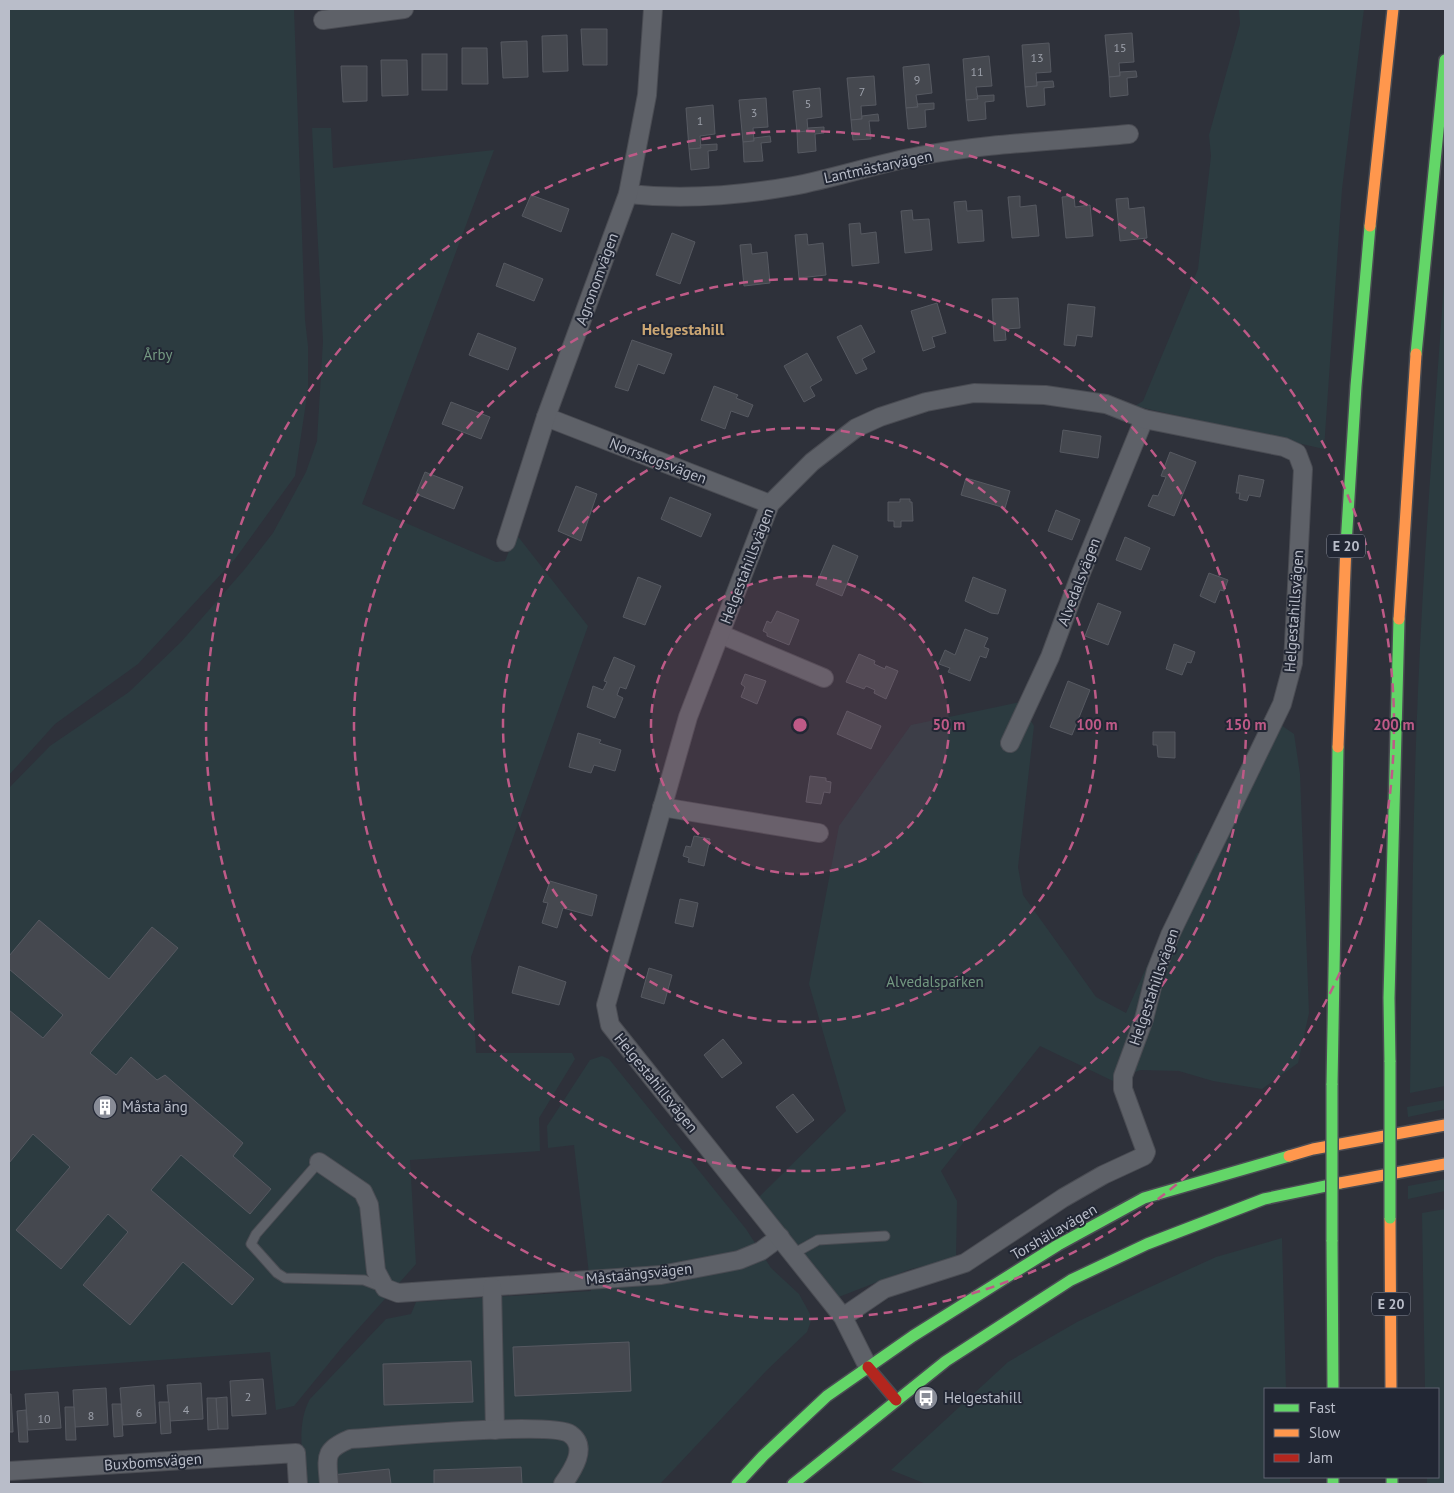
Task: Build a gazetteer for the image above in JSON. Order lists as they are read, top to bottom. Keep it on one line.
{"streets":{"main road":["E 20","Torshällavägen"],"street":["Lantmästarvägen","Agronomvägen","Norrskogsvägen","Helgestahillsvägen","Alvedalsvägen","Måstaängsvägen","Buxbomsvägen"]},"crossings":[["Lantmästarvägen","Agronomvägen"],["Agronomvägen","Norrskogsvägen"],["Norrskogsvägen","Helgestahillsvägen"],["Helgestahillsvägen","Alvedalsvägen"],["Helgestahillsvägen","Torshällavägen"],["Helgestahillsvägen","Måstaängsvägen"]],"districts":["Helgestahill"],"parks":["Årby","Alvedalsparken"],"places":{"building":["Måsta äng"],"bus stop":["Helgestahill"]},"house_numbers":["15","13","11","9","7","5","3","1","2","4","6","8","10"],"legend":["Fast","Slow","Jam"],"rings":["50 m","100 m","150 m","200 m"]}
